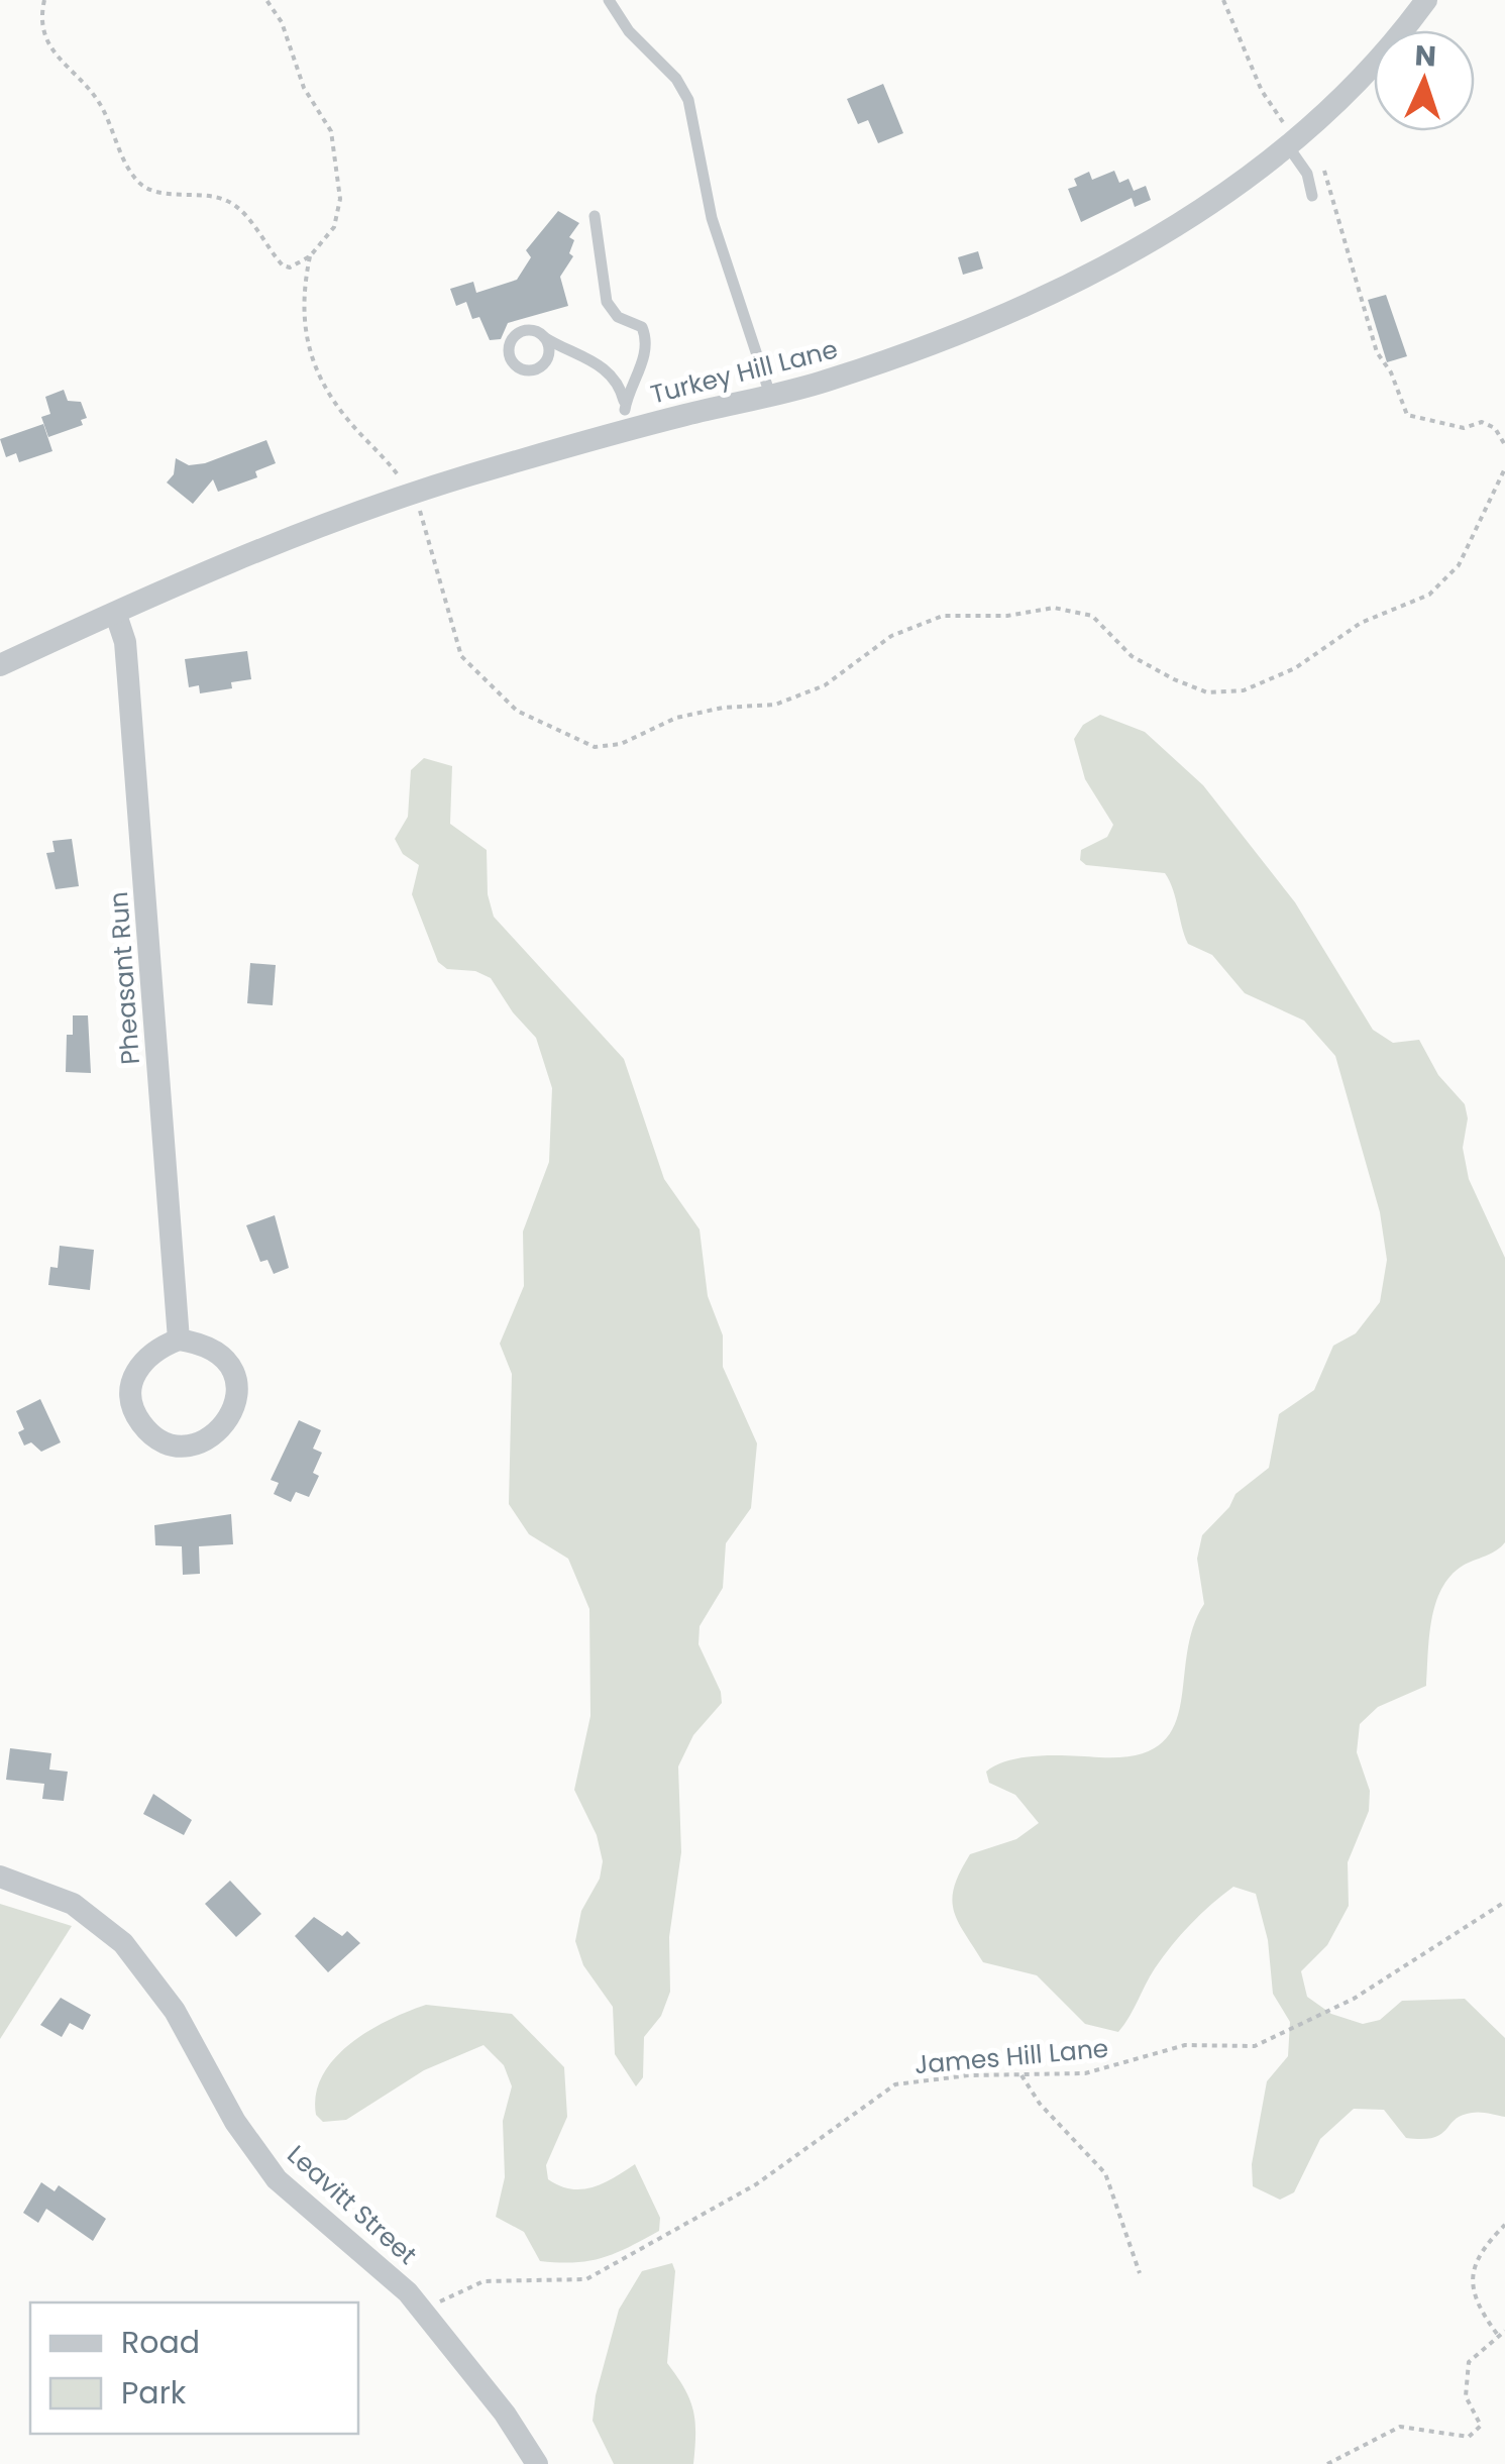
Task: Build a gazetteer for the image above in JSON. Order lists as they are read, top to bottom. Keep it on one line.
{"streets":{"street":["Turkey Hill Lane","Pheasant Run","Leavitt Street"],"path":["James Hill Lane"]},"crossings":[["Turkey Hill Lane","Pheasant Run"],["James Hill Lane","Leavitt Street"]],"legend":["Road","Park"],"north":"top"}
